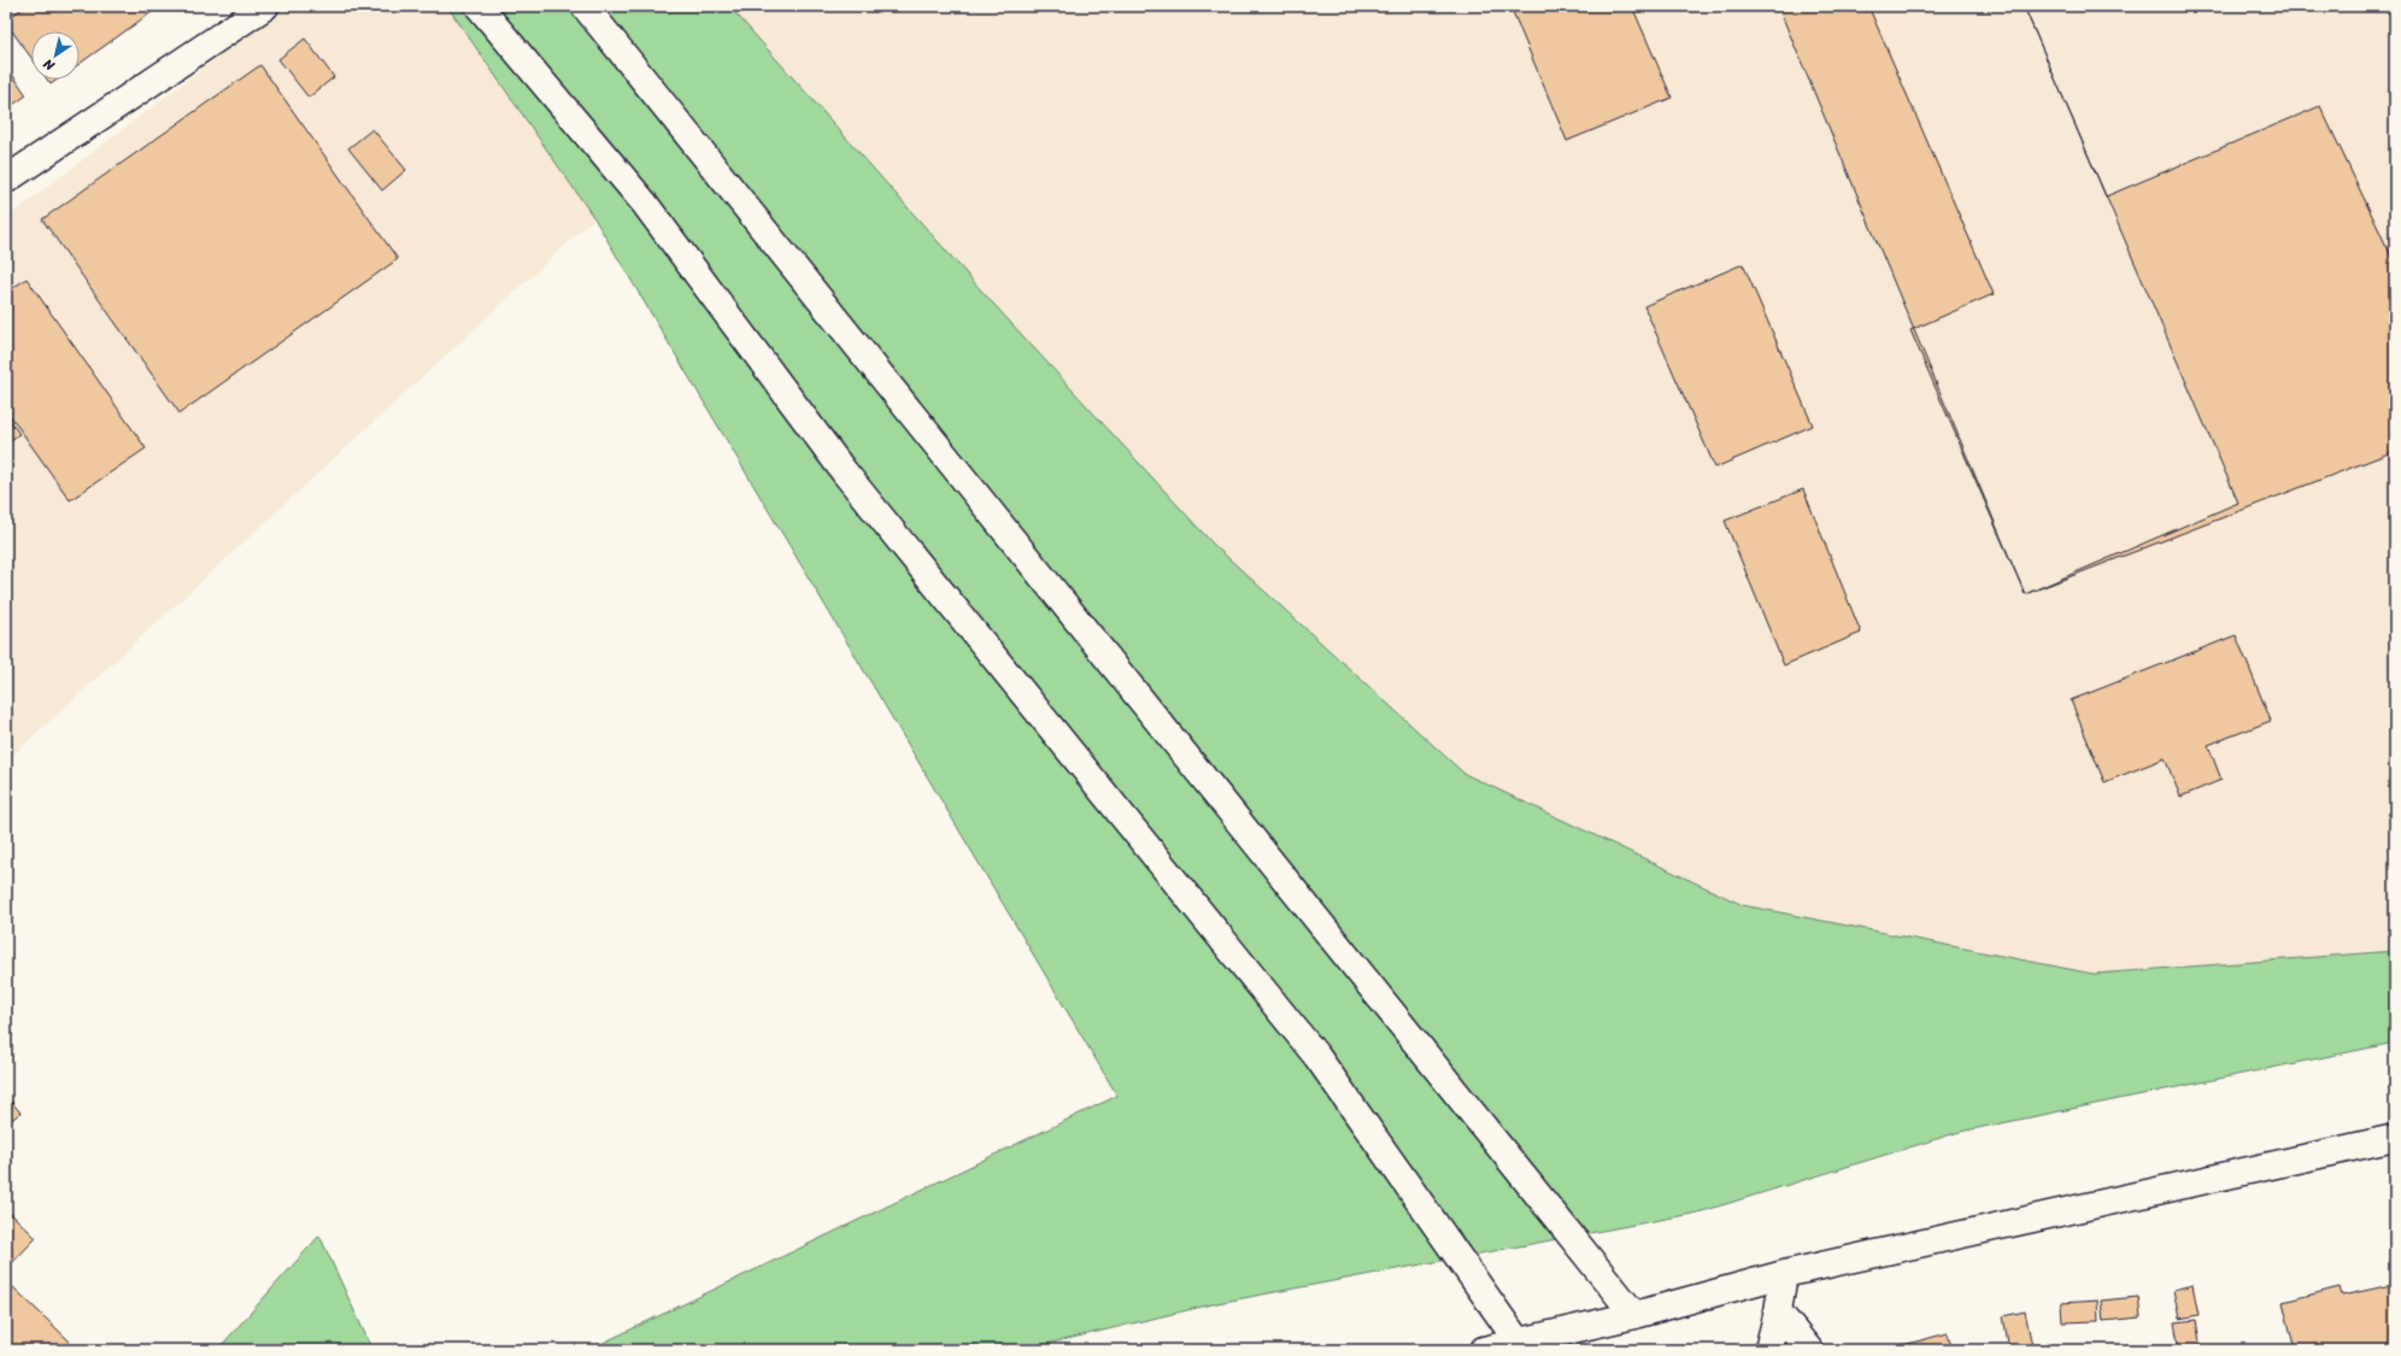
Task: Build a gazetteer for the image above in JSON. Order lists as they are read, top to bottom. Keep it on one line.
{"north":"bottom left"}
